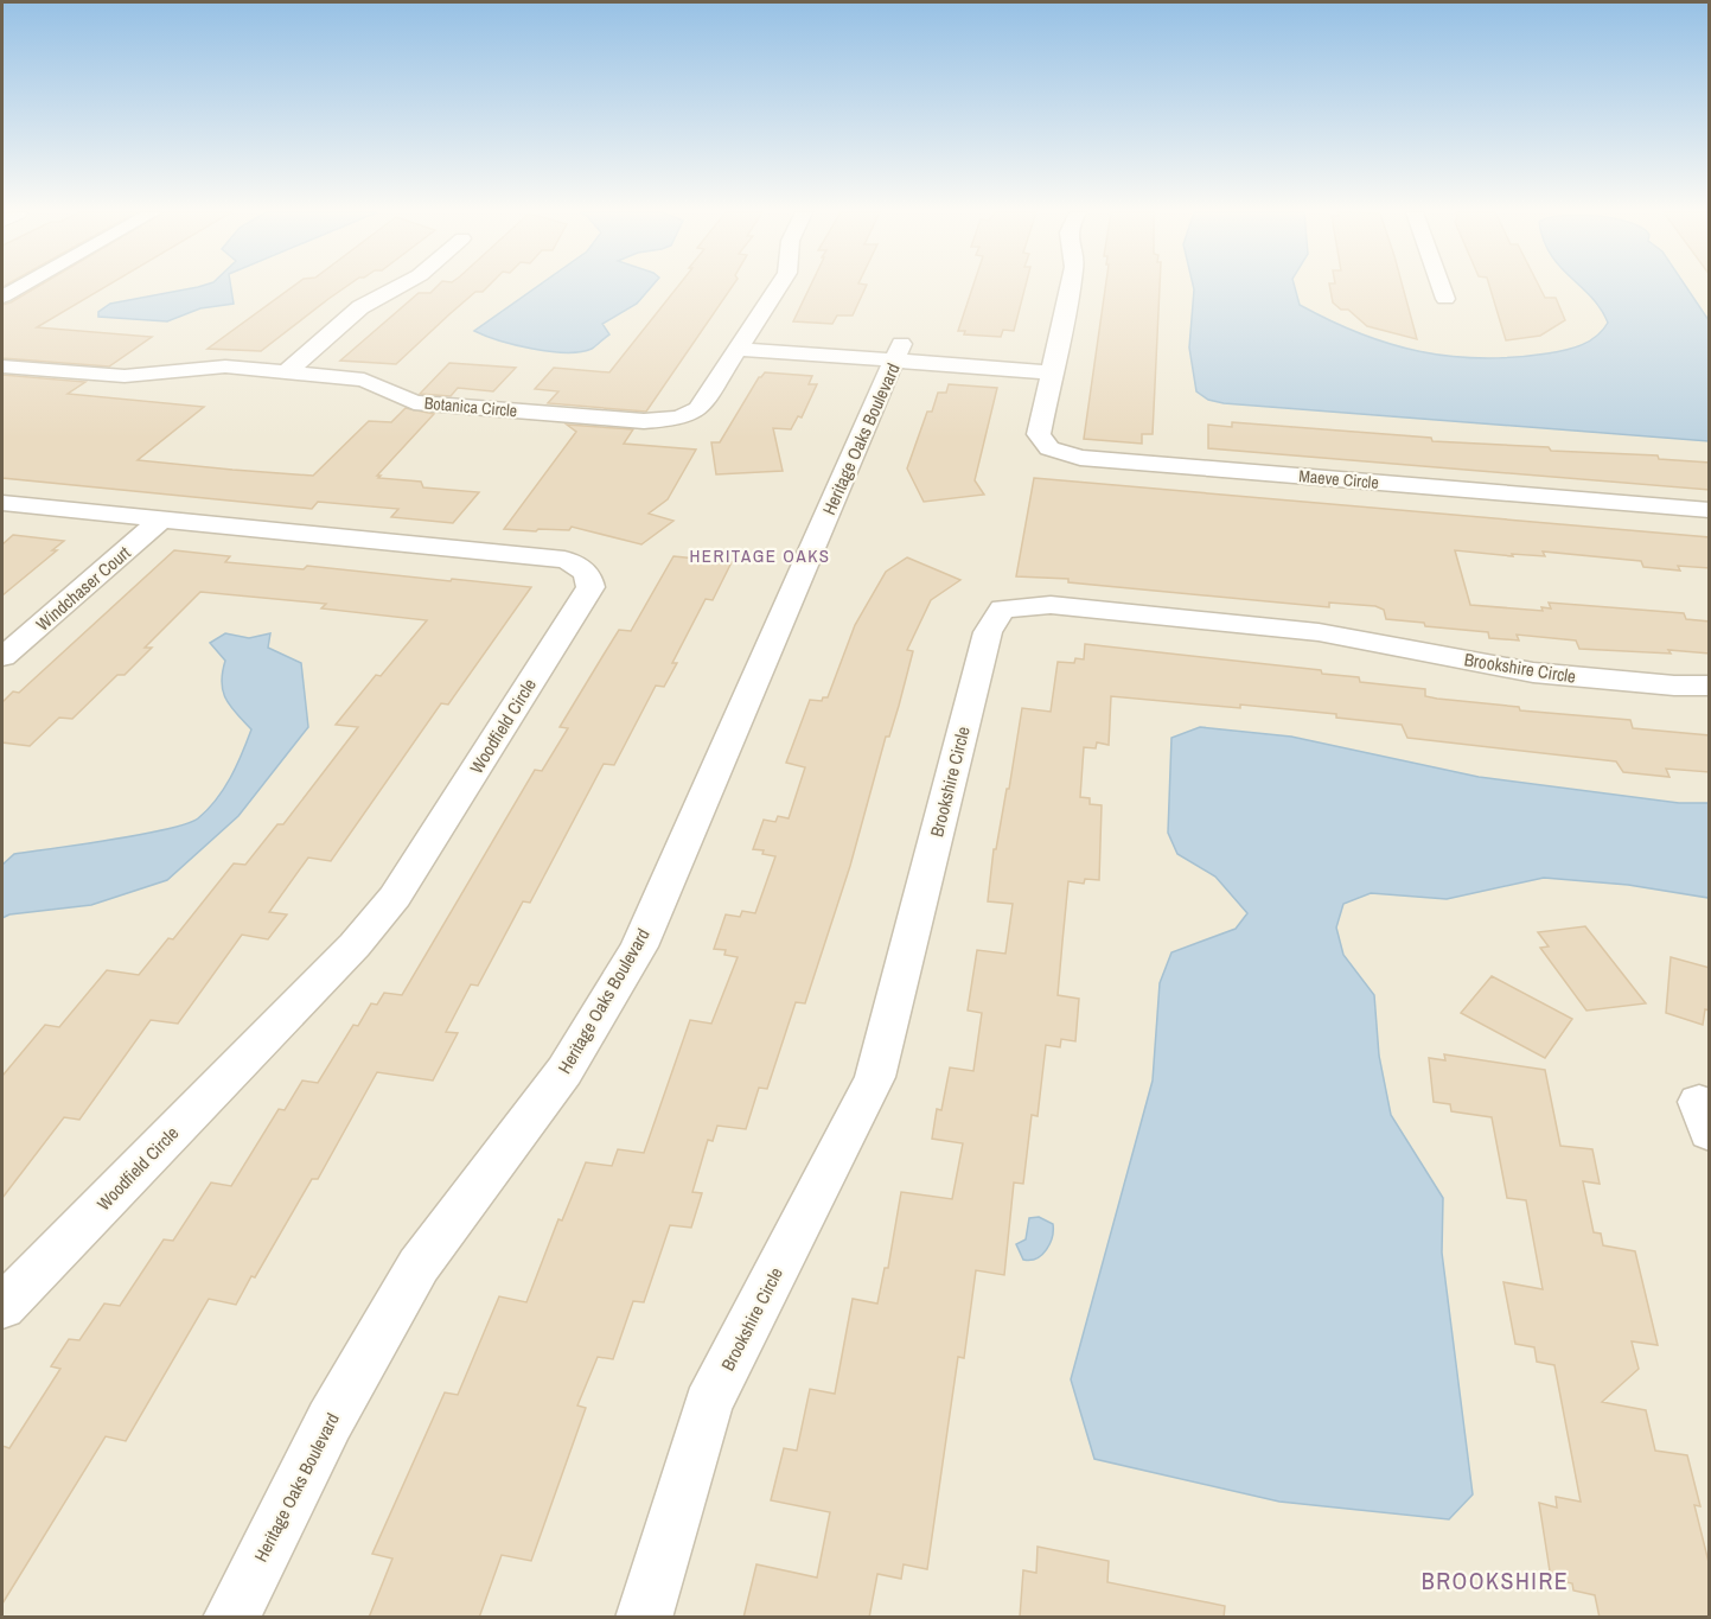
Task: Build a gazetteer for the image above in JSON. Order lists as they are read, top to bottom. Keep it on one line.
{"streets":{"street":["Botanica Circle","Heritage Oaks Boulevard","Maeve Circle","Windchaser Court","Brookshire Circle","Woodfield Circle"]},"crossings":[["Windchaser Court","Woodfield Circle"]],"districts":["HERITAGE OAKS","BROOKSHIRE"]}
